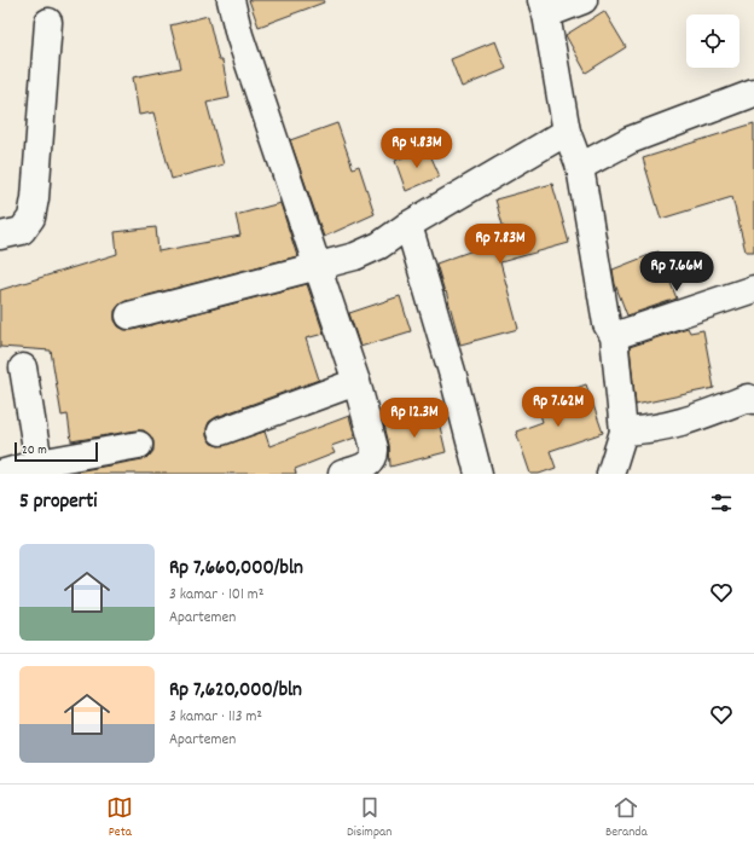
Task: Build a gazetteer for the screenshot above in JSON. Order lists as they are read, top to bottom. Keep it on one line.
{"scale_bar":"20 m","page":{"price":["Rp 4.83M","Rp 7.83M","Rp 7.66M","Rp 7.62M","Rp 12.3M"],"scale":"20 m","heading":"5 properti","list":[{"name":"Rp 7,660,000/bln","note":"3 kamar · 101 m² · Apartemen"},{"name":"Rp 7,620,000/bln","note":"3 kamar · 113 m² · Apartemen"}],"tabs":["Peta","Disimpan","Beranda"]}}
